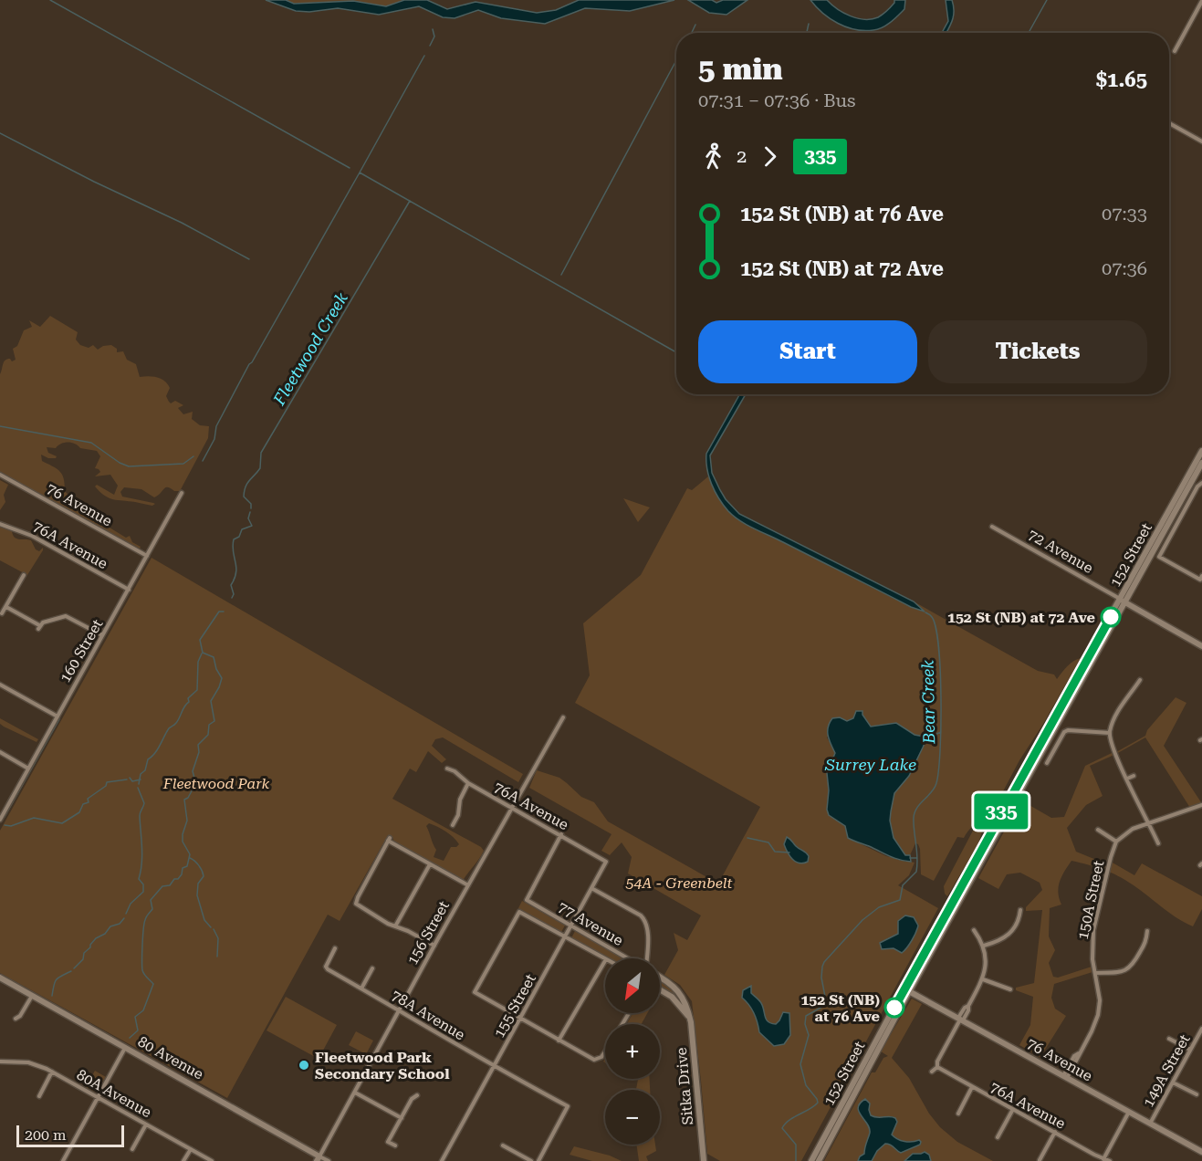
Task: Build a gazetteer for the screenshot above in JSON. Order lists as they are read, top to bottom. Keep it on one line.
{"streets":{"main road":["76 Avenue","72 Avenue","152 Street","80 Avenue","Sitka Drive"],"street":["76A Avenue","160 Street","150A Street","77 Avenue","156 Street","155 Street","78A Avenue","149A Street","80A Avenue"]},"crossings":[["76 Avenue","152 Street"],["76 Avenue","160 Street"],["76 Avenue","150A Street"],["76 Avenue","149A Street"],["76A Avenue","160 Street"],["76A Avenue","77 Avenue"],["76A Avenue","156 Street"],["76A Avenue","155 Street"],["72 Avenue","152 Street"],["77 Avenue","155 Street"],["156 Street","78A Avenue"],["156 Street","80 Avenue"],["155 Street","78A Avenue"]],"water":["Fleetwood Creek","Bear Creek","Surrey Lake"],"parks":["Fleetwood Park","54A - Greenbelt"],"places":["152 St (NB) at 72 Ave","152 St (NB) at 76 Ave","Fleetwood Park Secondary School"],"lines":["bus line 335"],"scale_bar":"200 m","north":"bottom left","page":{"on_map":"335","heading":["5 min","07:31 – 07:36 · Bus","$1.65"],"legs":["2","335"],"list":[{"name":"152 St (NB) at 76 Ave","value":"07:33"},{"name":"152 St (NB) at 72 Ave","value":"07:36"}],"buttons":["Start","Tickets"],"map_buttons":["+","−"],"scale":"200 m"}}
